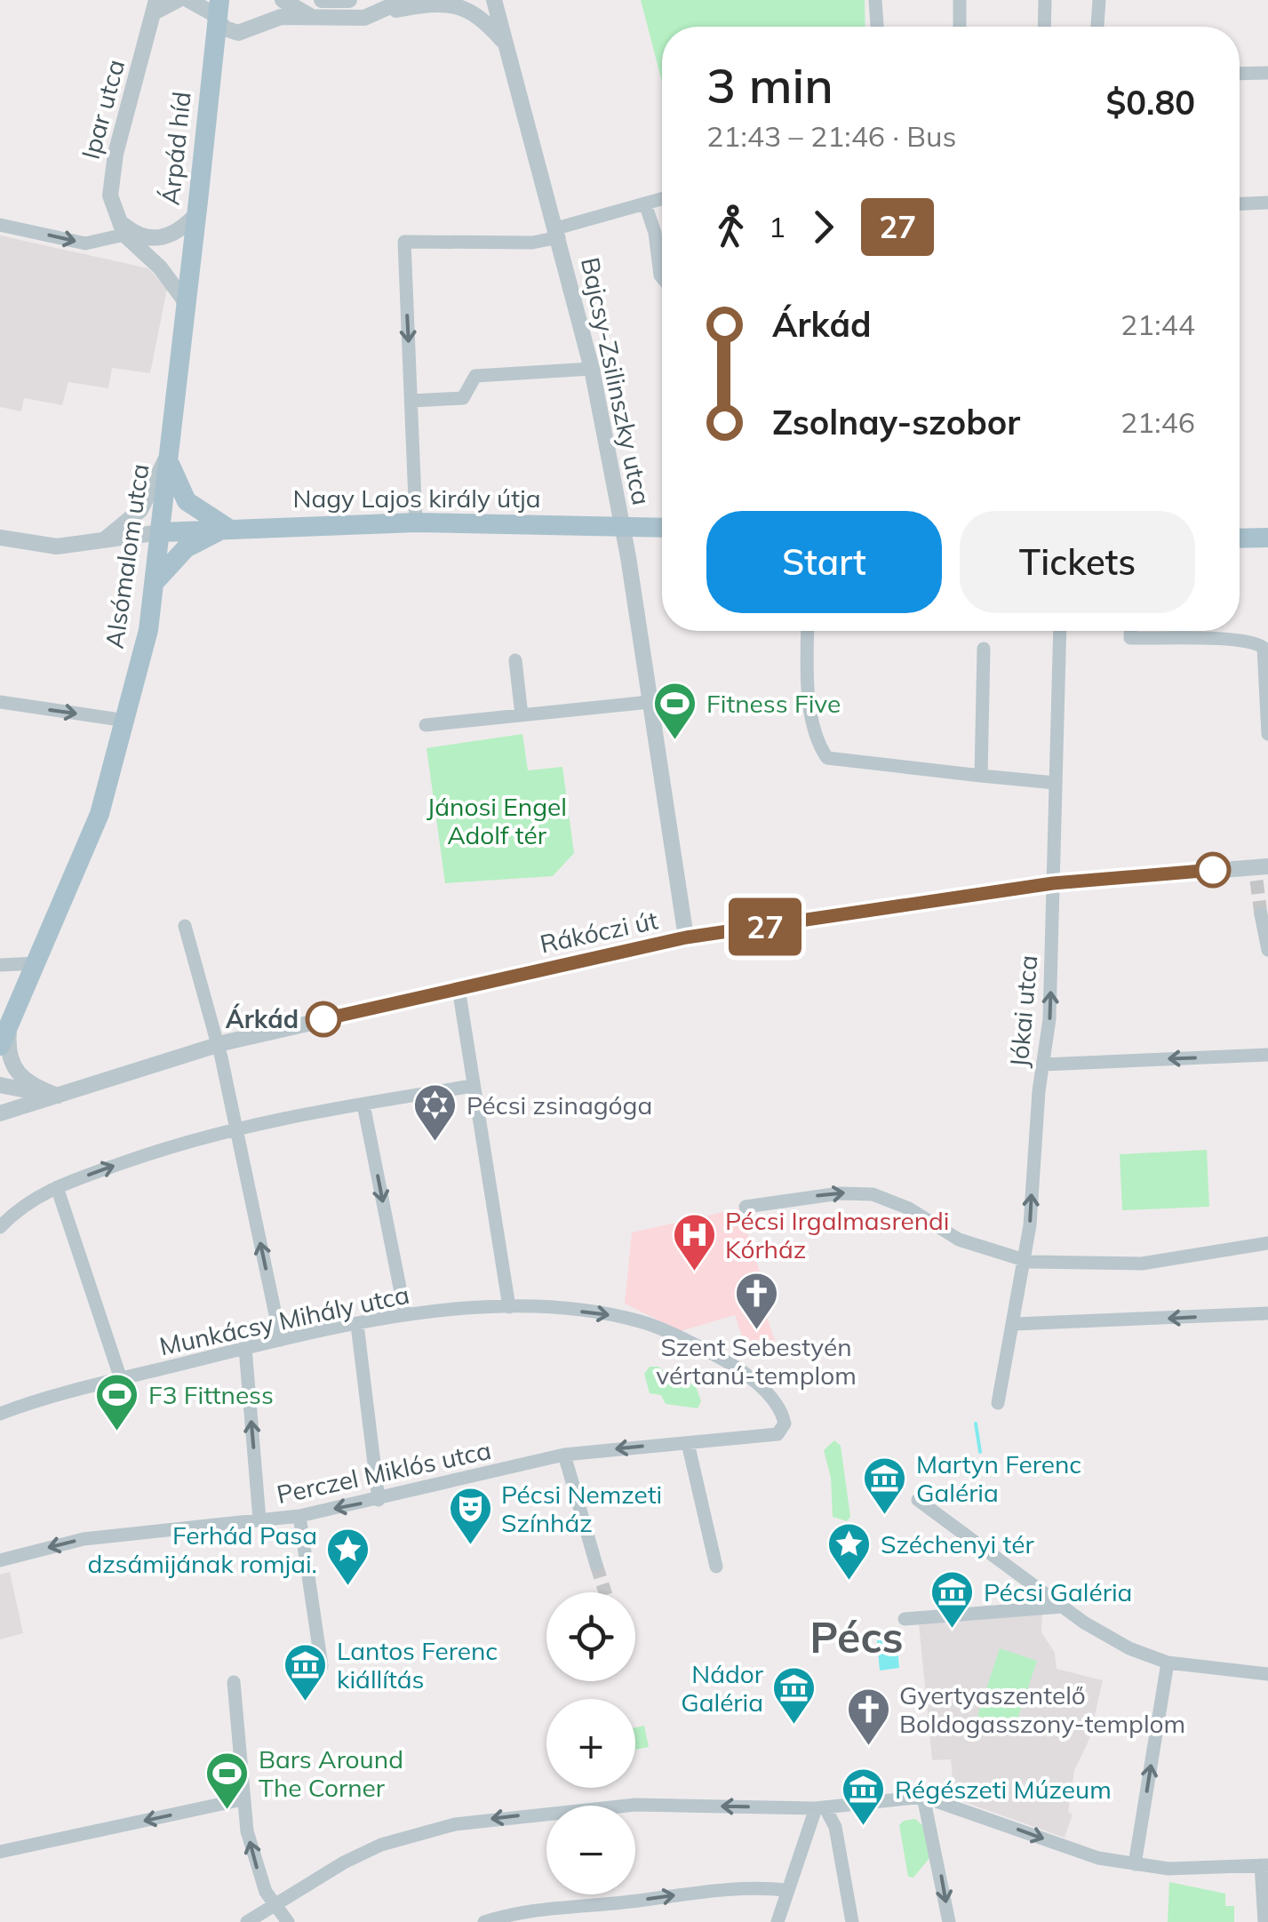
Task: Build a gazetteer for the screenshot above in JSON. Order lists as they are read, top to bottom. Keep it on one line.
{"streets":{"main road":["Árpád híd","Nagy Lajos király útja","Alsómalom utca"],"street":["Ipar utca","Bajcsy-Zsilinszky utca","Rákóczi út","Jókai utca","Munkácsy Mihály utca","Perczel Miklós utca"]},"crossings":[["Árpád híd","Alsómalom utca"],["Bajcsy-Zsilinszky utca","Nagy Lajos király útja"],["Bajcsy-Zsilinszky utca","Rákóczi út"],["Nagy Lajos király útja","Alsómalom utca"],["Rákóczi út","Jókai utca"],["Munkácsy Mihály utca","Perczel Miklós utca"]],"one_way":["Jókai utca","Perczel Miklós utca"],"districts":["Pécs"],"parks":["Jánosi Engel Adolf tér"],"places":{"sports":["Fitness Five","F3 Fittness","Bars Around The Corner"],"other":["Árkád"],"synagogue":["Pécsi zsinagóga"],"hospital":["Pécsi Irgalmasrendi Kórház"],"church":["Szent Sebestyén vértanú-templom","Gyertyaszentelő Boldogasszony-templom"],"museum":["Martyn Ferenc Galéria","Pécsi Galéria","Lantos Ferenc kiállítás","Nádor Galéria","Régészeti Múzeum"],"theatre":["Pécsi Nemzeti Színház"],"place":["Széchenyi tér","Ferhád Pasa dzsámijának romjai."]},"lines":["bus line 27"],"page":{"on_map":"27","heading":["3 min","21:43 – 21:46 · Bus","$0.80"],"legs":["1","27"],"list":[{"name":"Árkád","value":"21:44"},{"name":"Zsolnay-szobor","value":"21:46"}],"buttons":["Start","Tickets"],"map_buttons":["+","−"]}}
